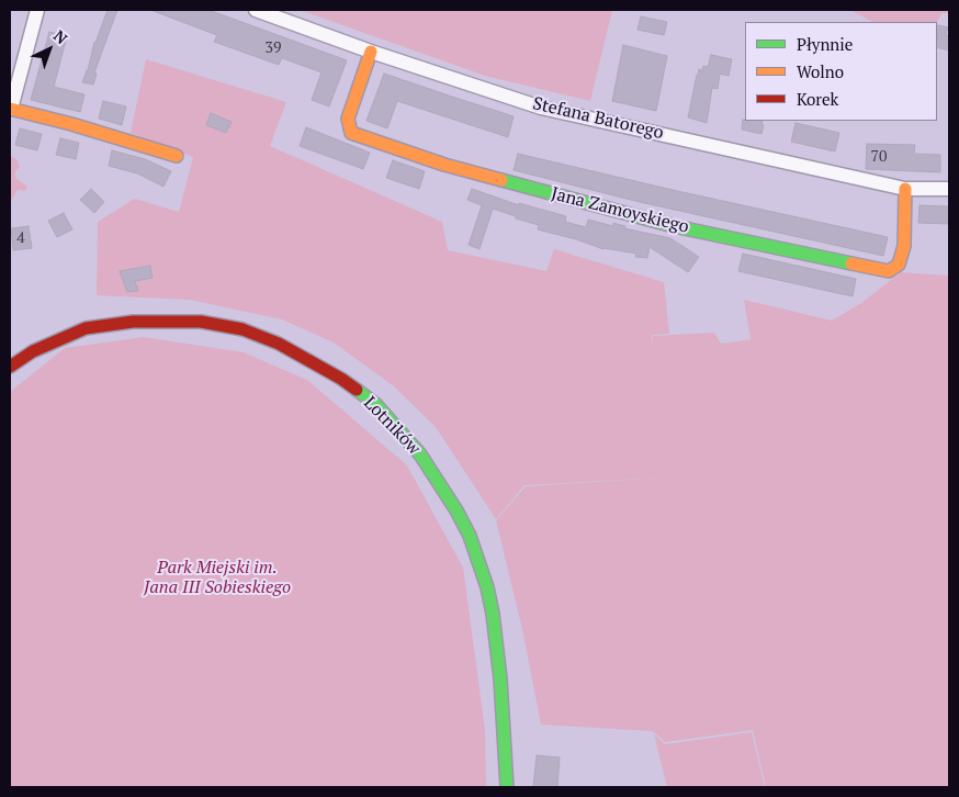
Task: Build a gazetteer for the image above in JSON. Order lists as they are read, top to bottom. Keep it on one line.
{"streets":{"street":["Stefana Batorego","Jana Zamoyskiego","Lotników"]},"crossings":[["Stefana Batorego","Jana Zamoyskiego"]],"parks":["Park Miejski im. Jana III Sobieskiego"],"house_numbers":["39","70","4"],"legend":["Płynnie","Wolno","Korek"],"north":"top right"}
